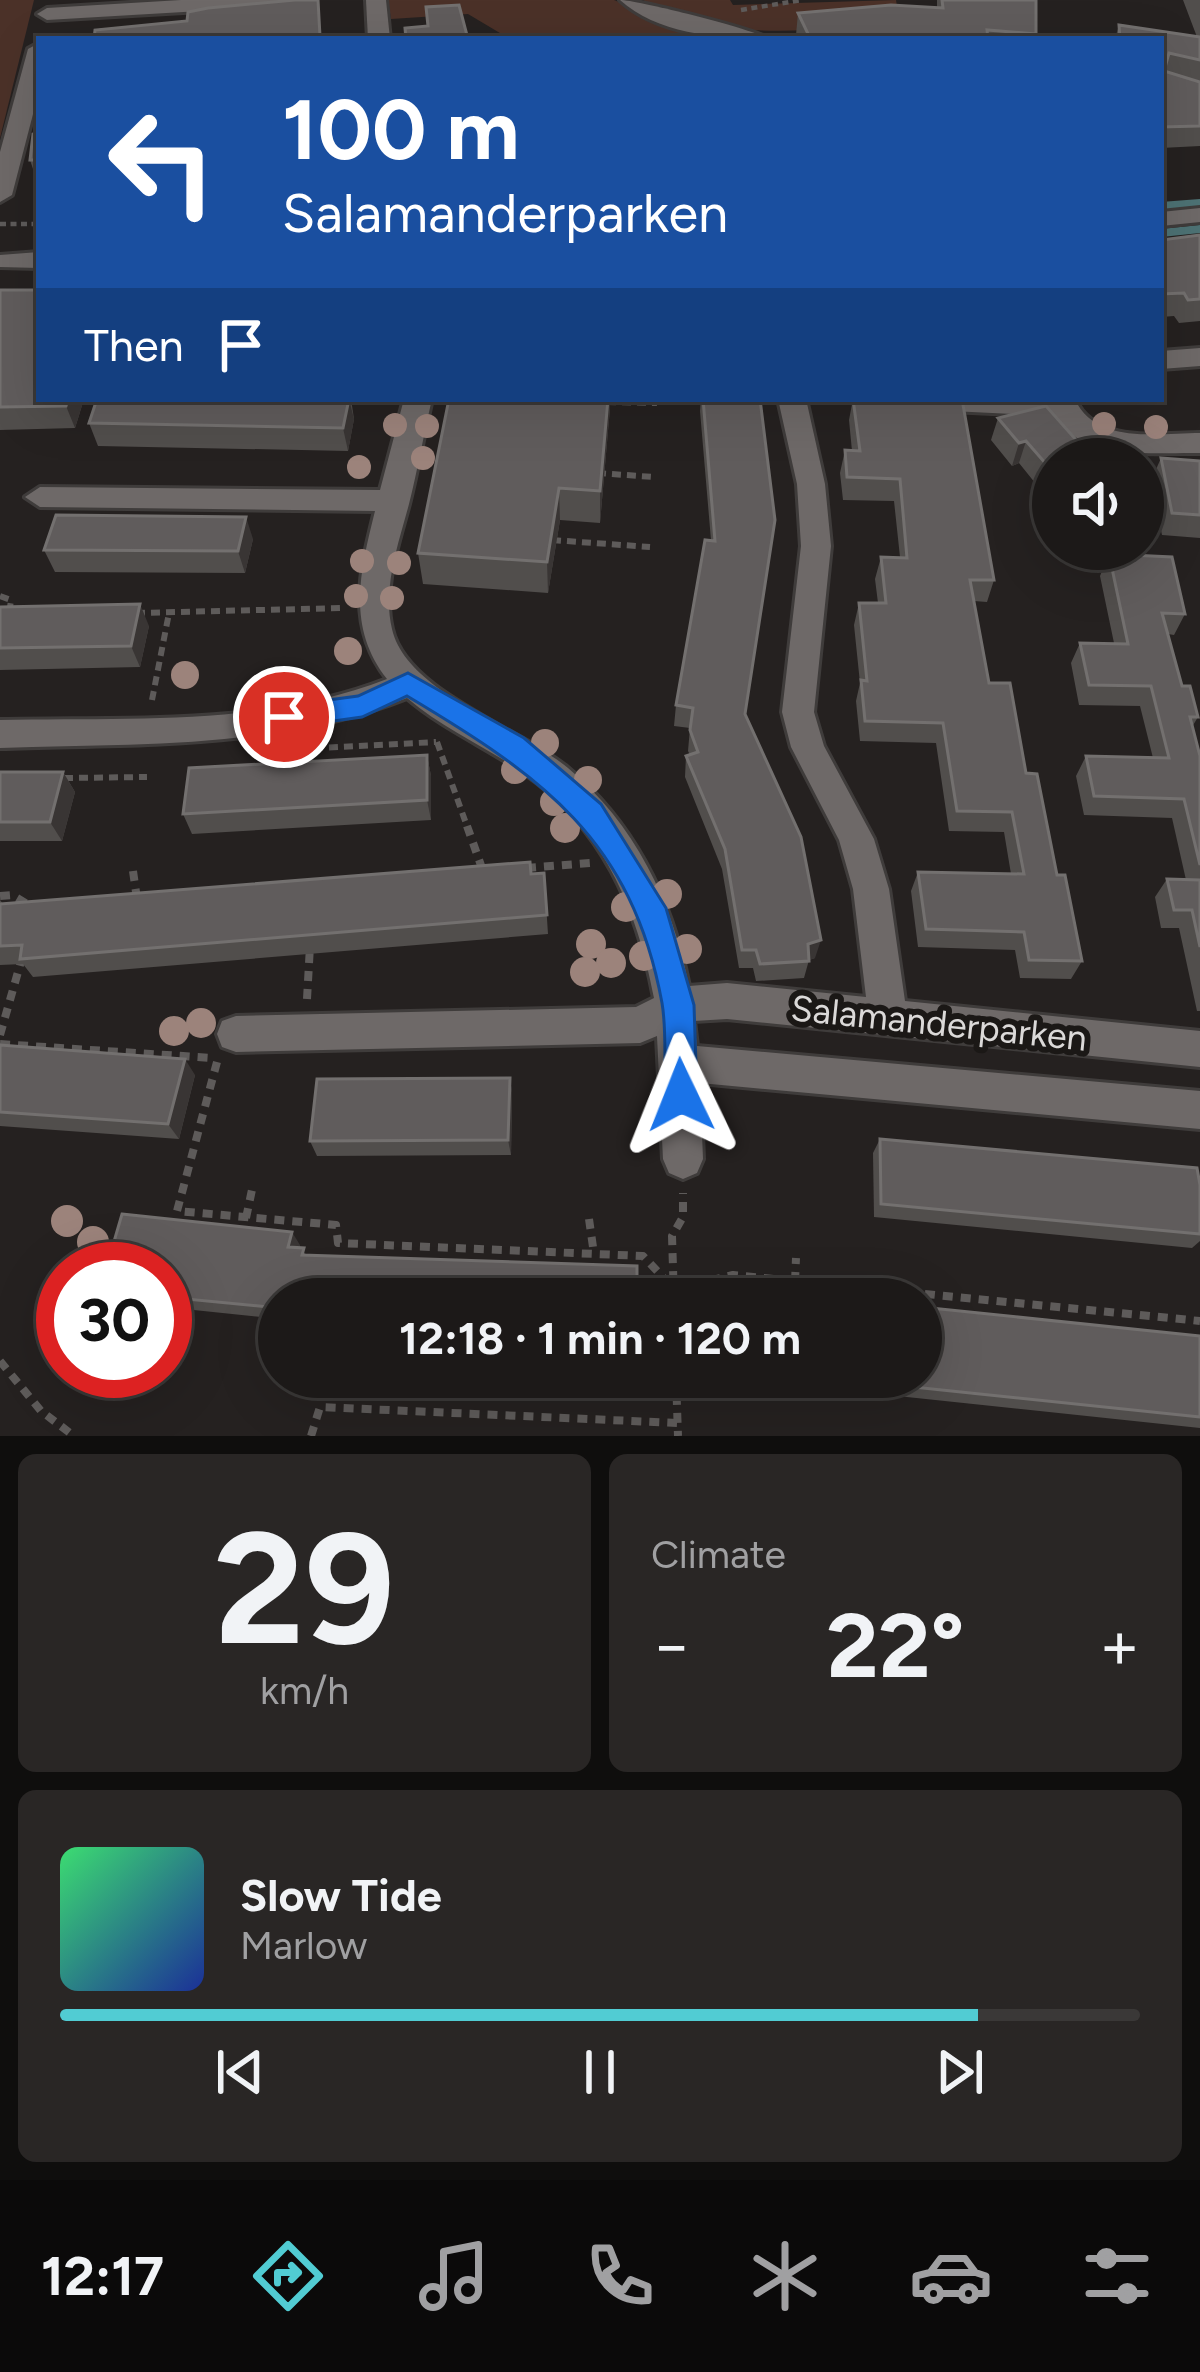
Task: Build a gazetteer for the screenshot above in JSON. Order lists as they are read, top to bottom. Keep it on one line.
{"streets":{"street":["Salamanderparken"]},"page":{"turn":["100 m","Salamanderparken"],"then":"Then","limit":"30","trip":"12:18 · 1 min · 120 m","tile":[["29","km/h"],"Climate"],"heat":["−","22°","+"],"song":["Slow Tide","Marlow"],"tabs":"12:17"}}
